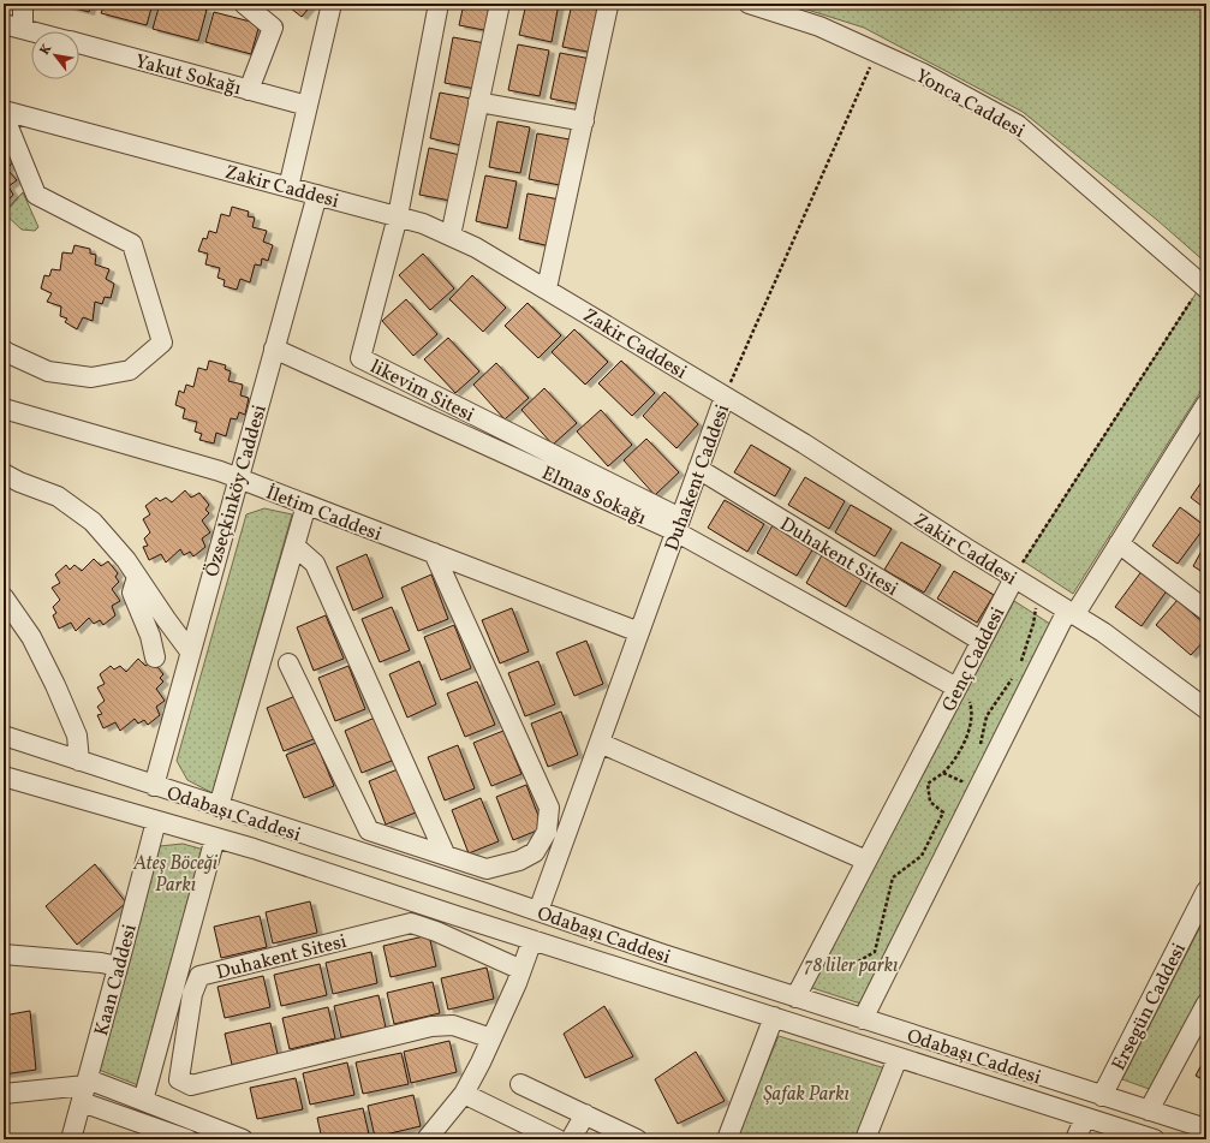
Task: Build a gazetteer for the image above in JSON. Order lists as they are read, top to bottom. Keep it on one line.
{"streets":{"street":["Yakut Sokağı","Yonca Caddesi","Zakir Caddesi","likevim Sitesi","Duhakent Caddesi","Özseçkinköy Caddesi","Elmas Sokağı","İletim Caddesi","Duhakent Sitesi","Genç Caddesi","Odabaşı Caddesi","Kaan Caddesi","Ersegün Caddesi"]},"crossings":[["Yonca Caddesi","Duhakent Caddesi"],["Zakir Caddesi","likevim Sitesi"],["Zakir Caddesi","Duhakent Caddesi"],["Zakir Caddesi","Özseçkinköy Caddesi"],["Zakir Caddesi","Genç Caddesi"],["likevim Sitesi","Duhakent Caddesi"],["likevim Sitesi","Elmas Sokağı"],["Duhakent Caddesi","Elmas Sokağı"],["Duhakent Caddesi","İletim Caddesi"],["Duhakent Caddesi","Duhakent Sitesi"],["Duhakent Caddesi","Odabaşı Caddesi"],["Özseçkinköy Caddesi","Elmas Sokağı"],["Özseçkinköy Caddesi","İletim Caddesi"],["Özseçkinköy Caddesi","Odabaşı Caddesi"],["Elmas Sokağı","Genç Caddesi"],["Duhakent Sitesi","Genç Caddesi"],["Genç Caddesi","Odabaşı Caddesi"],["Odabaşı Caddesi","Kaan Caddesi"],["Odabaşı Caddesi","Ersegün Caddesi"]],"parks":["Ateş Böceği Parkı","78 liler parkı","Şafak Parkı"],"north":"top left"}
